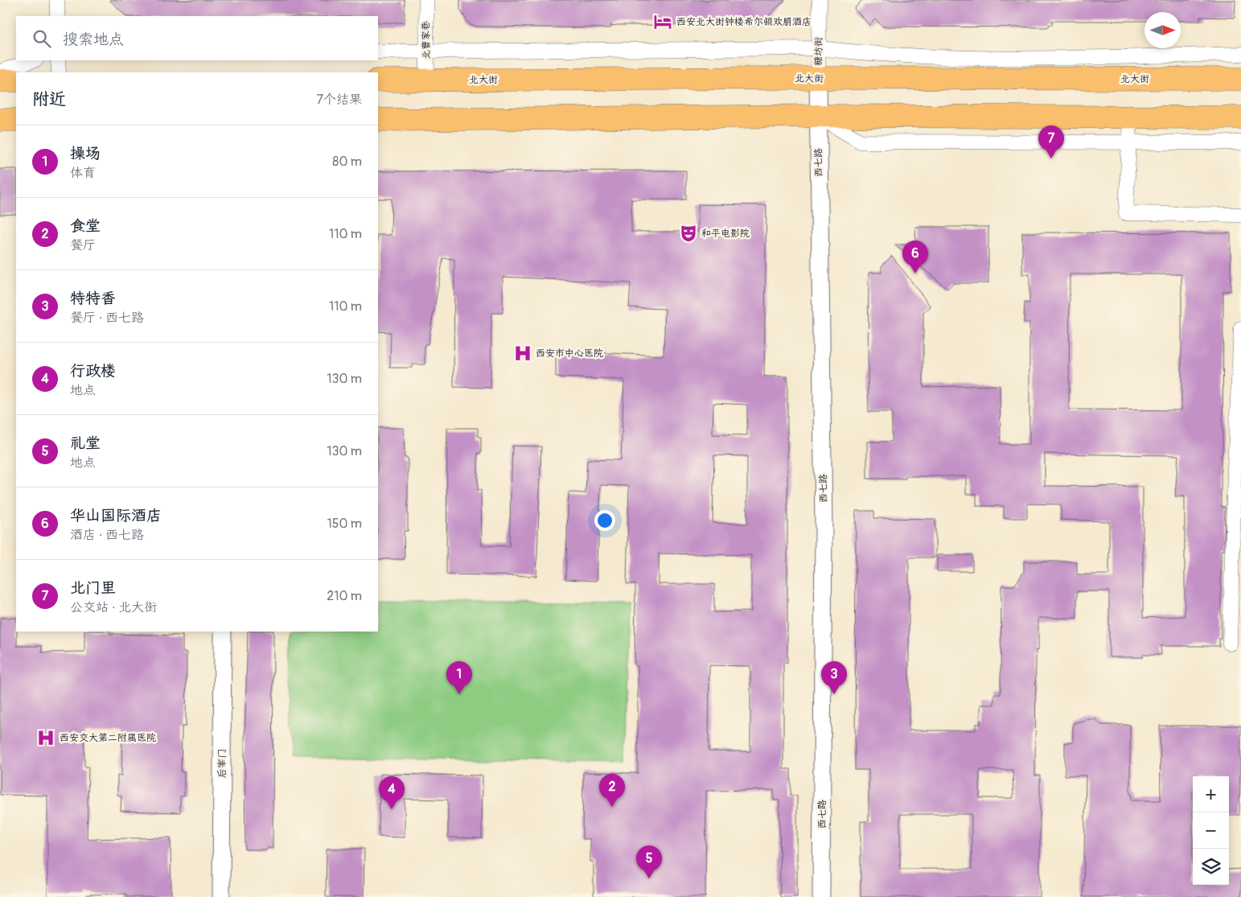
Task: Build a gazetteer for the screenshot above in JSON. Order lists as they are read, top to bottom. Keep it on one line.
{"streets":{"main road":["北大街"],"street":["北曹家巷","糖坊街","西七路","后宰门"]},"crossings":[["北曹家巷","北大街"],["糖坊街","北大街"],["糖坊街","西七路"],["北大街","西七路"]],"places":{"hotel":["西安北大街钟楼希尔顿欢朋酒店"],"theatre":["和平电影院"],"hospital":["西安市中心医院","西安交大第二附属医院"]},"north":"right","page":{"search":"搜索地点","heading":["附近","7个结果"],"list":[{"mark":"1","name":"操场","note":"体育","value":"80 m"},{"mark":"2","name":"食堂","note":"餐厅","value":"110 m"},{"mark":"3","name":"特特香","note":"餐厅 · 西七路","value":"110 m"},{"mark":"4","name":"行政楼","note":"地点","value":"130 m"},{"mark":"5","name":"礼堂","note":"地点","value":"130 m"},{"mark":"6","name":"华山国际酒店","note":"酒店 · 西七路","value":"150 m"},{"mark":"7","name":"北门里","note":"公交站 · 北大街","value":"210 m"}],"pins":["7","6","1","3","2","4","5"],"map_buttons":["+","−"]}}
